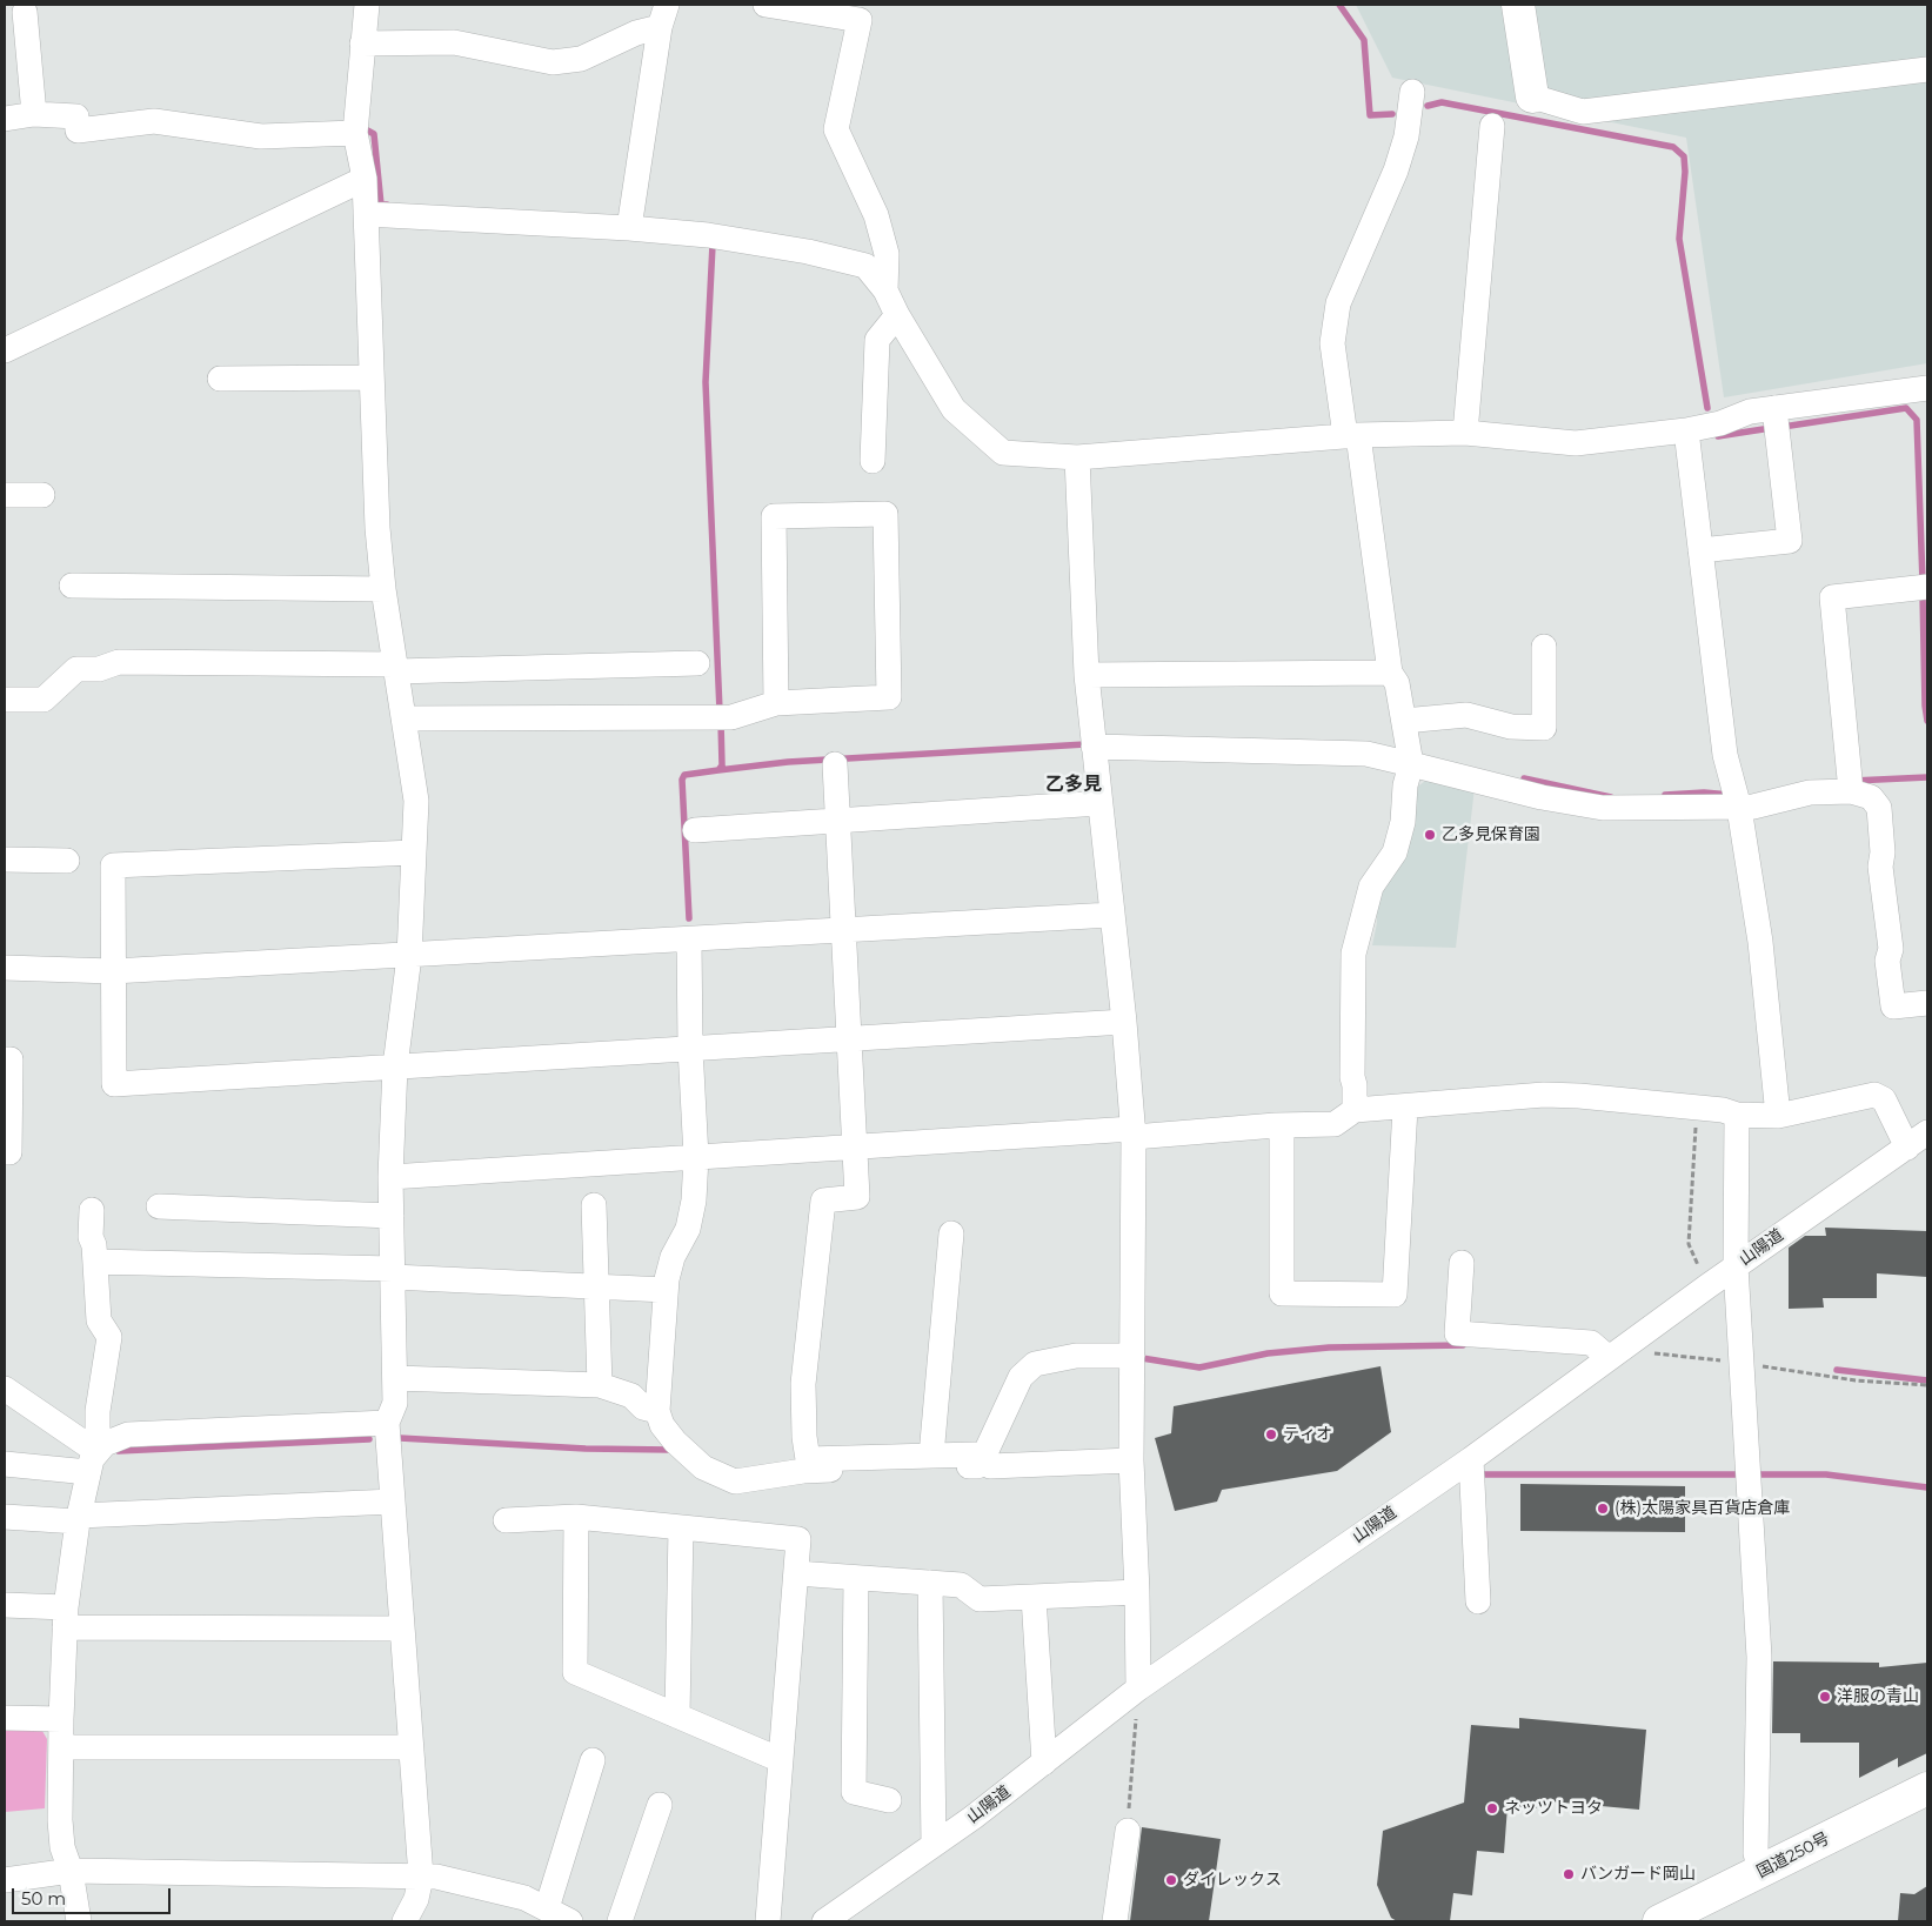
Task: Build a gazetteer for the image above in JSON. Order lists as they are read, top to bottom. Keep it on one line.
{"streets":{"main road":["国道250号"],"street":["山陽道"]},"districts":["乙多見"],"places":["乙多見保育園","ティオ","(株)太陽家具百貨店倉庫","洋服の青山","ネッツトヨタ","バンガード岡山","ダイレックス"],"scale_bar":"50 m"}
